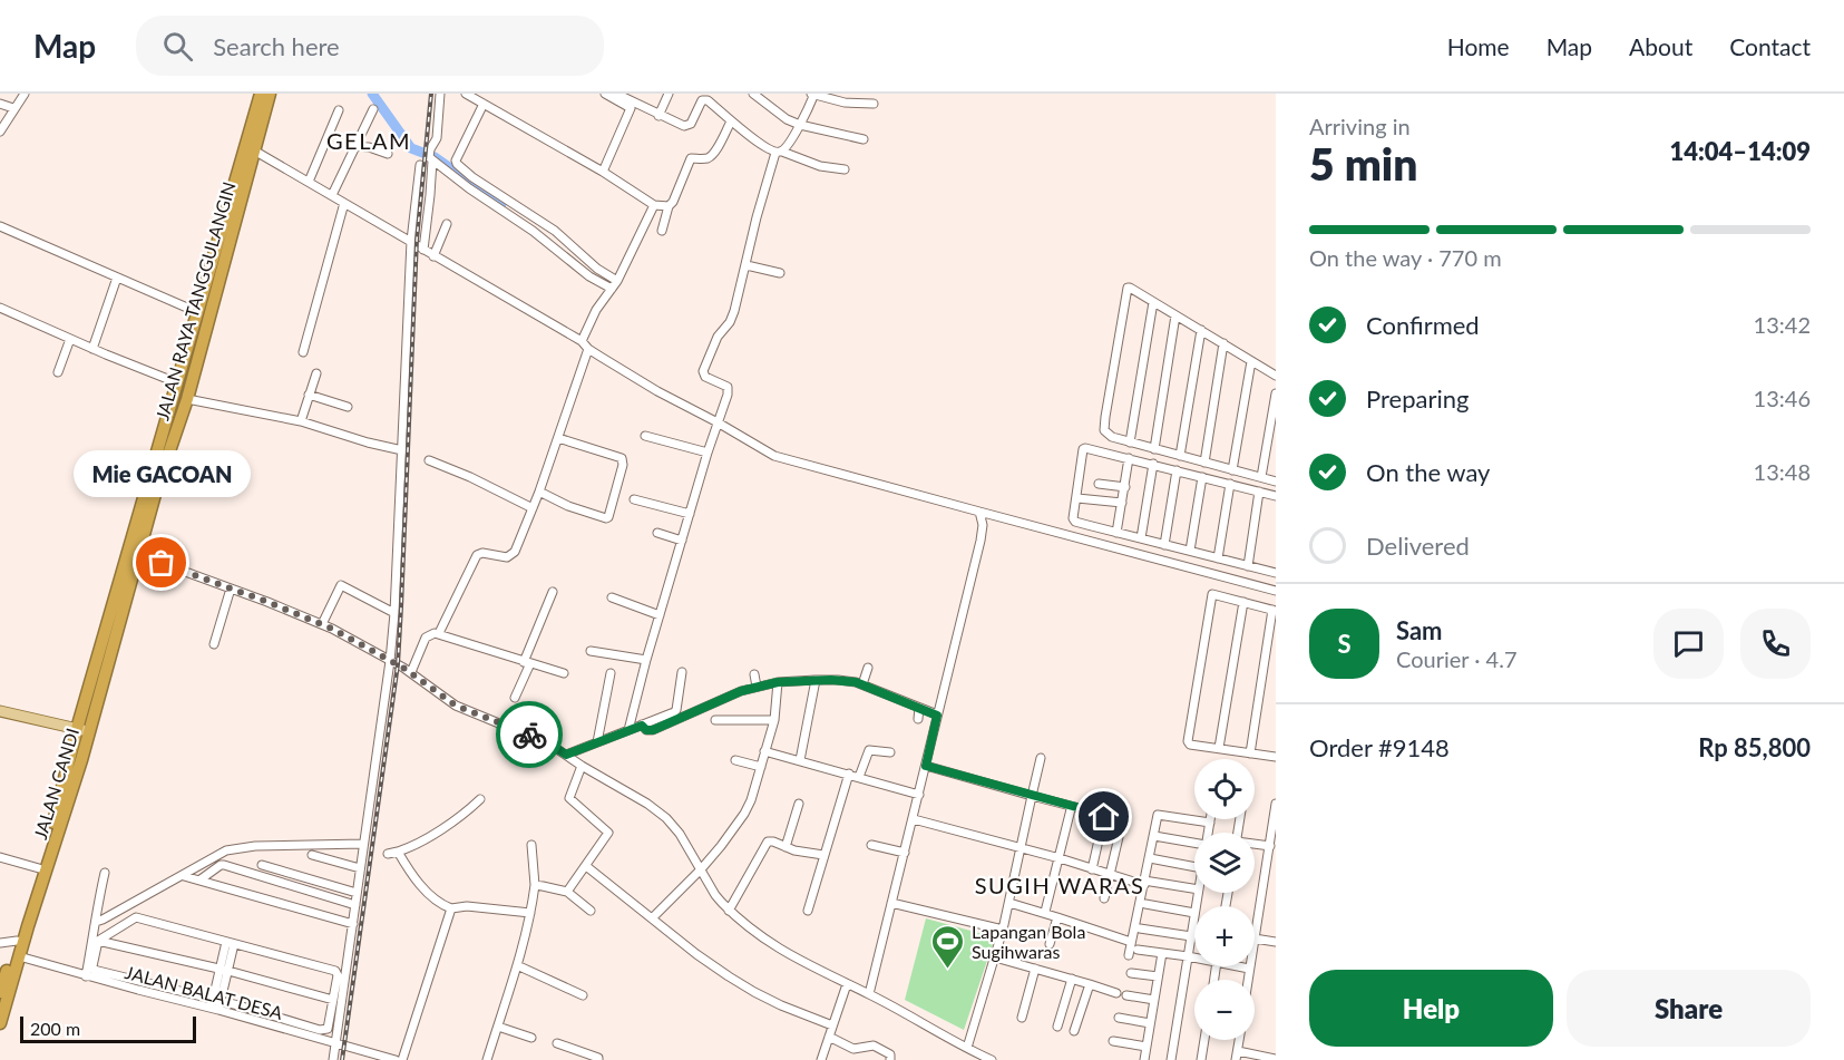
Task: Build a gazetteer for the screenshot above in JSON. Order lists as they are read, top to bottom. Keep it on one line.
{"streets":{"highway":["JALAN RAYA TANGGULANGIN","JALAN CANDI"],"street":["JALAN BALAT DESA"]},"crossings":[["JALAN RAYA TANGGULANGIN","JALAN CANDI"],["JALAN CANDI","JALAN BALAT DESA"]],"districts":["GELAM","SUGIH WARAS"],"places":{"other":["Mie GACOAN"],"sports":["Lapangan Bola Sugihwaras"]},"scale_bar":"200 m","page":{"header":"Map","search":"Search here","nav":["Home","Map","About","Contact"],"heading":["5 min","Arriving in","14:04–14:09"],"panel":["Sam","Courier · 4.7","Order #9148","Rp 85,800"],"bar":"On the way · 770 m","list":[["Confirmed","13:42"],["Preparing","13:46"],["On the way","13:48"],"Delivered"],"bubble":"Mie GACOAN","round":"S","map_buttons":["+","−"],"buttons":["Help","Share"],"scale":"200 m"}}
